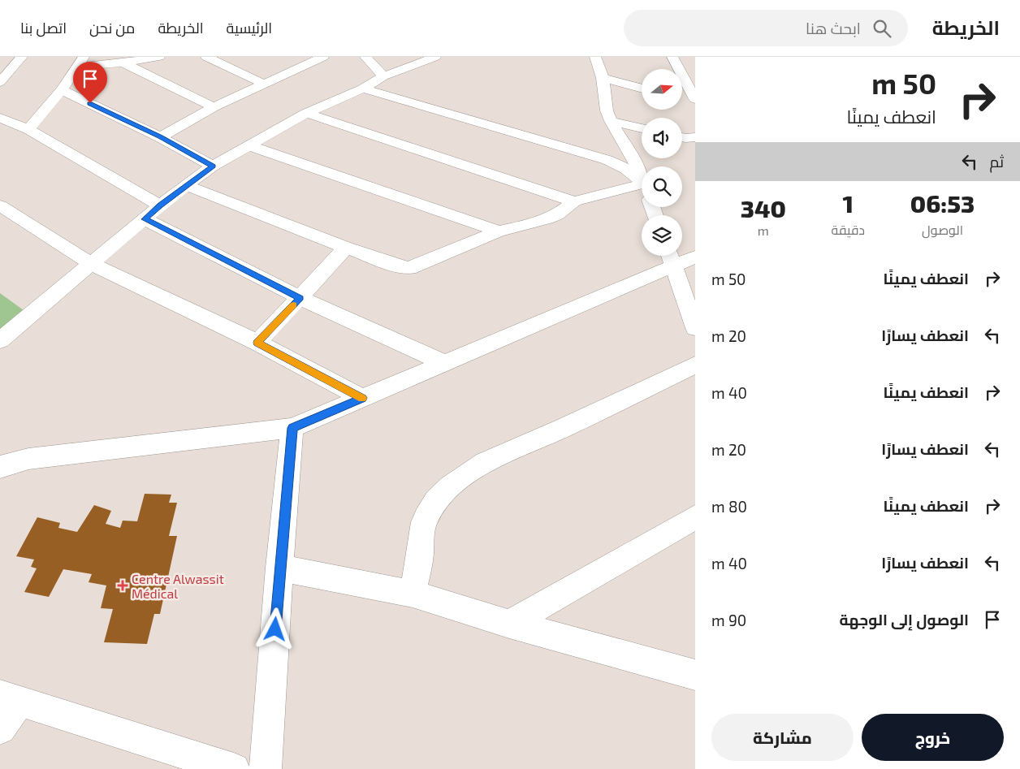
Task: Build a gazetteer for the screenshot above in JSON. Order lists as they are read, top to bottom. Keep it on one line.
{"places":{"health":["Centre Alwassit Médical"]},"north":"right","page":{"header":"الخريطة","search":"ابحث هنا","nav":["الرئيسية","الخريطة","من نحن","اتصل بنا"],"turn":["50 m","انعطف يمينًا"],"then":"ثم","eta":["06:53","الوصول","1","دقيقة","340","m"],"list":[{"name":"انعطف يمينًا","value":"50 m"},{"name":"انعطف يسارًا","value":"20 m"},{"name":"انعطف يمينًا","value":"40 m"},{"name":"انعطف يسارًا","value":"20 m"},{"name":"انعطف يمينًا","value":"80 m"},{"name":"انعطف يسارًا","value":"40 m"},{"name":"الوصول إلى الوجهة","value":"90 m"}],"buttons":["خروج","مشاركة"]}}
